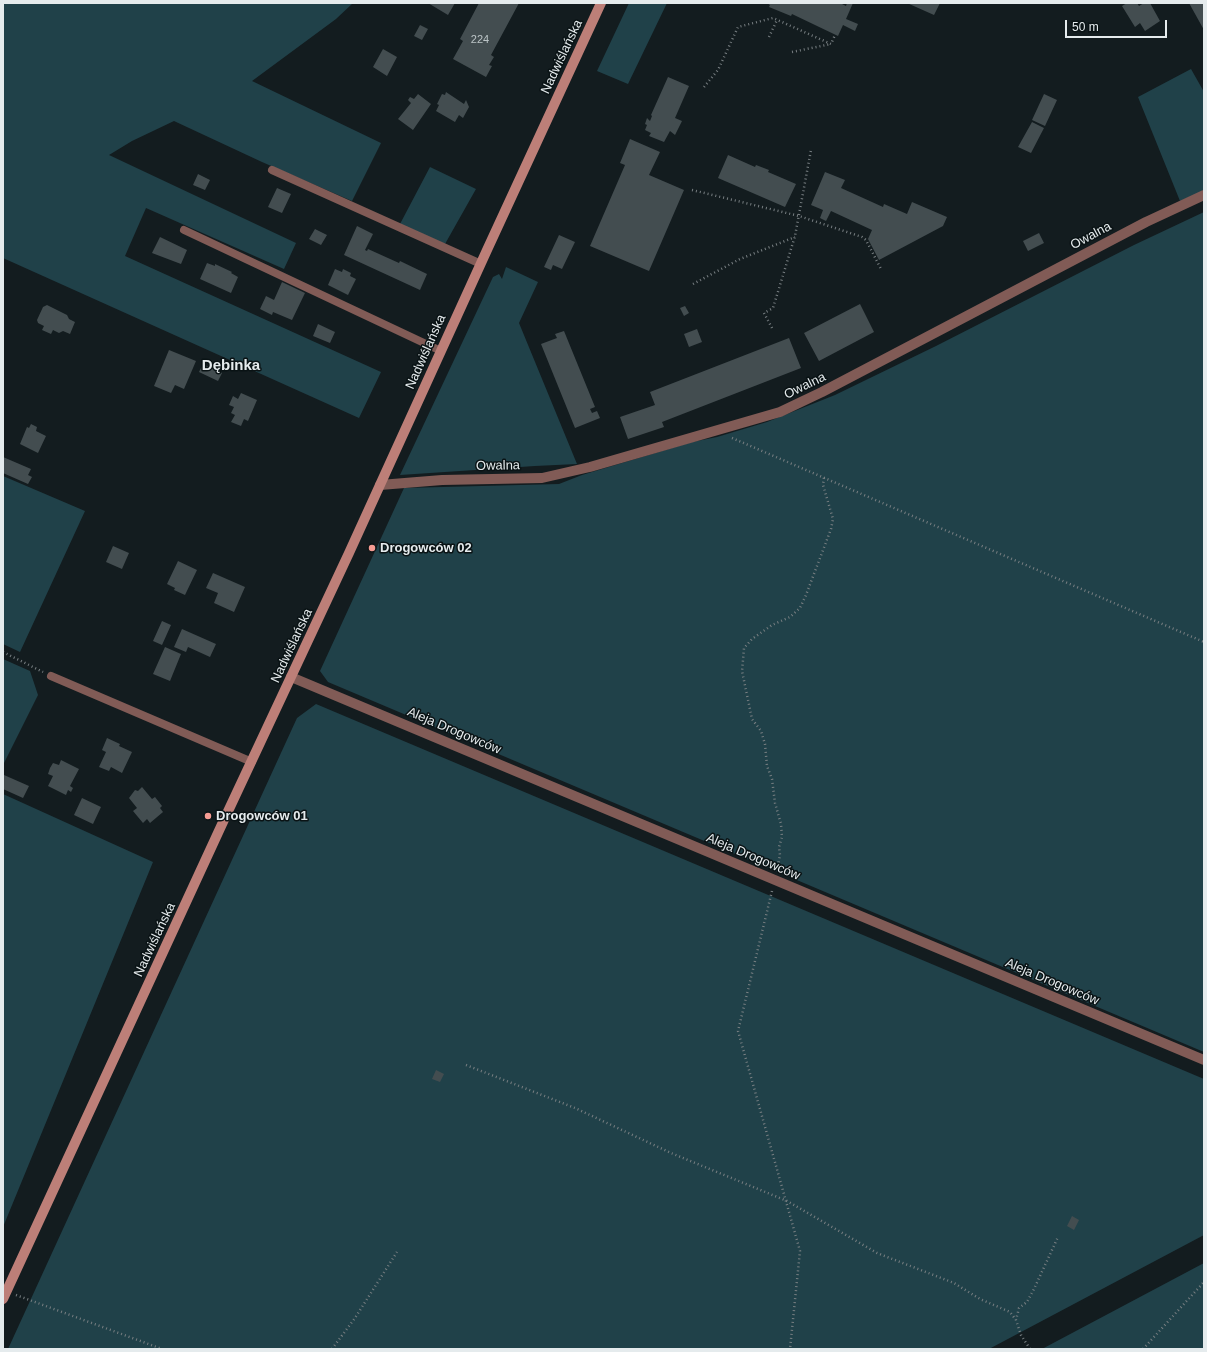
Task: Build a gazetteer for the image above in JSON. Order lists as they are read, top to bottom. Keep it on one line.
{"streets":{"main road":["Nadwiślańska"],"street":["Owalna","Aleja Drogowców"]},"crossings":[["Nadwiślańska","Owalna"],["Nadwiślańska","Aleja Drogowców"]],"districts":["Dębinka"],"places":["Drogowców 02","Drogowców 01"],"house_numbers":["224"],"scale_bar":"50 m"}
